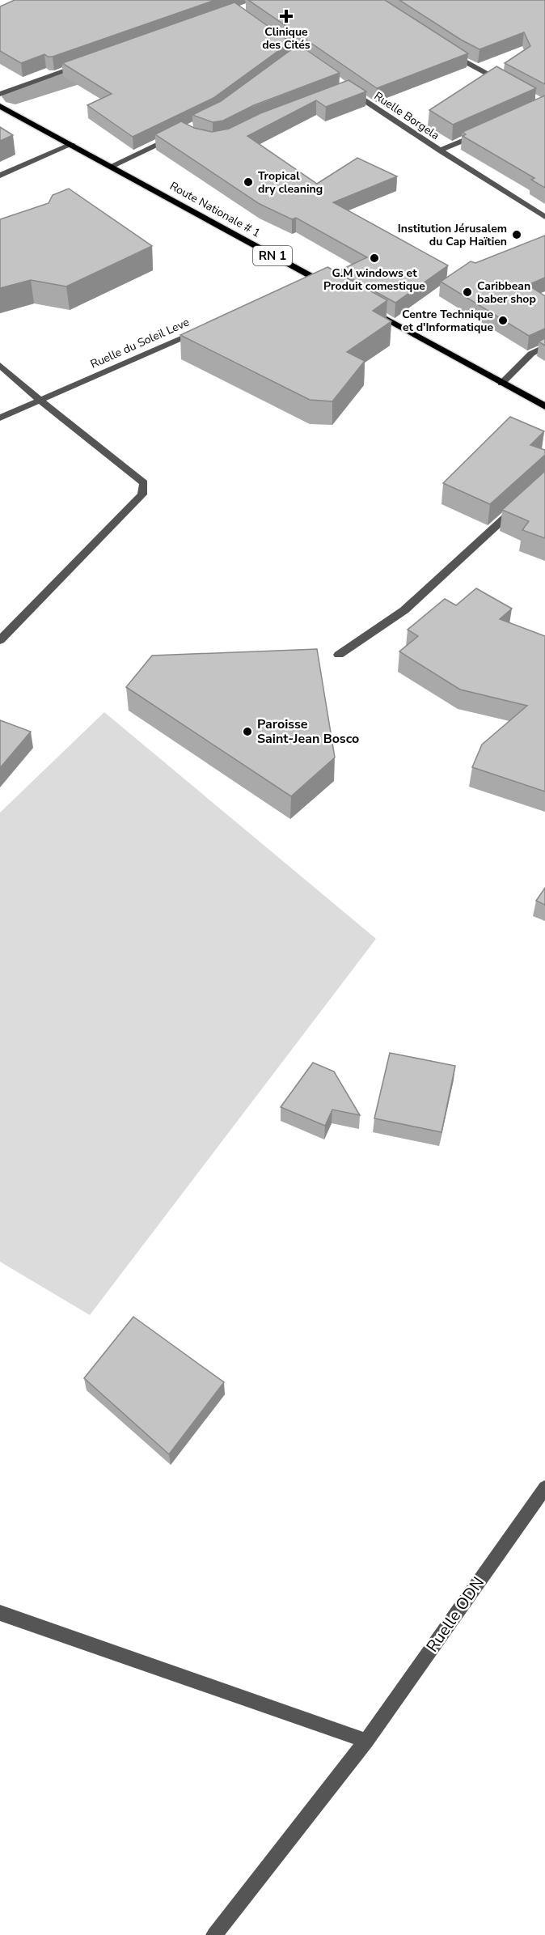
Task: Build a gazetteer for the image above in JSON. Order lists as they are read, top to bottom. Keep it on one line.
{"streets":{"main road":["Route Nationale # 1","RN 1"],"street":["Ruelle Borgela","Ruelle du Soleil Leve","Ruelle ODN"]},"places":{"health":["Clinique des Cités"],"other":["Tropical dry cleaning","Institution Jérusalem du Cap Haïtien","G.M windows et Produit comestique","Caribbean baber shop","Centre Technique et d'Informatique","Paroisse Saint-Jean Bosco"]}}
